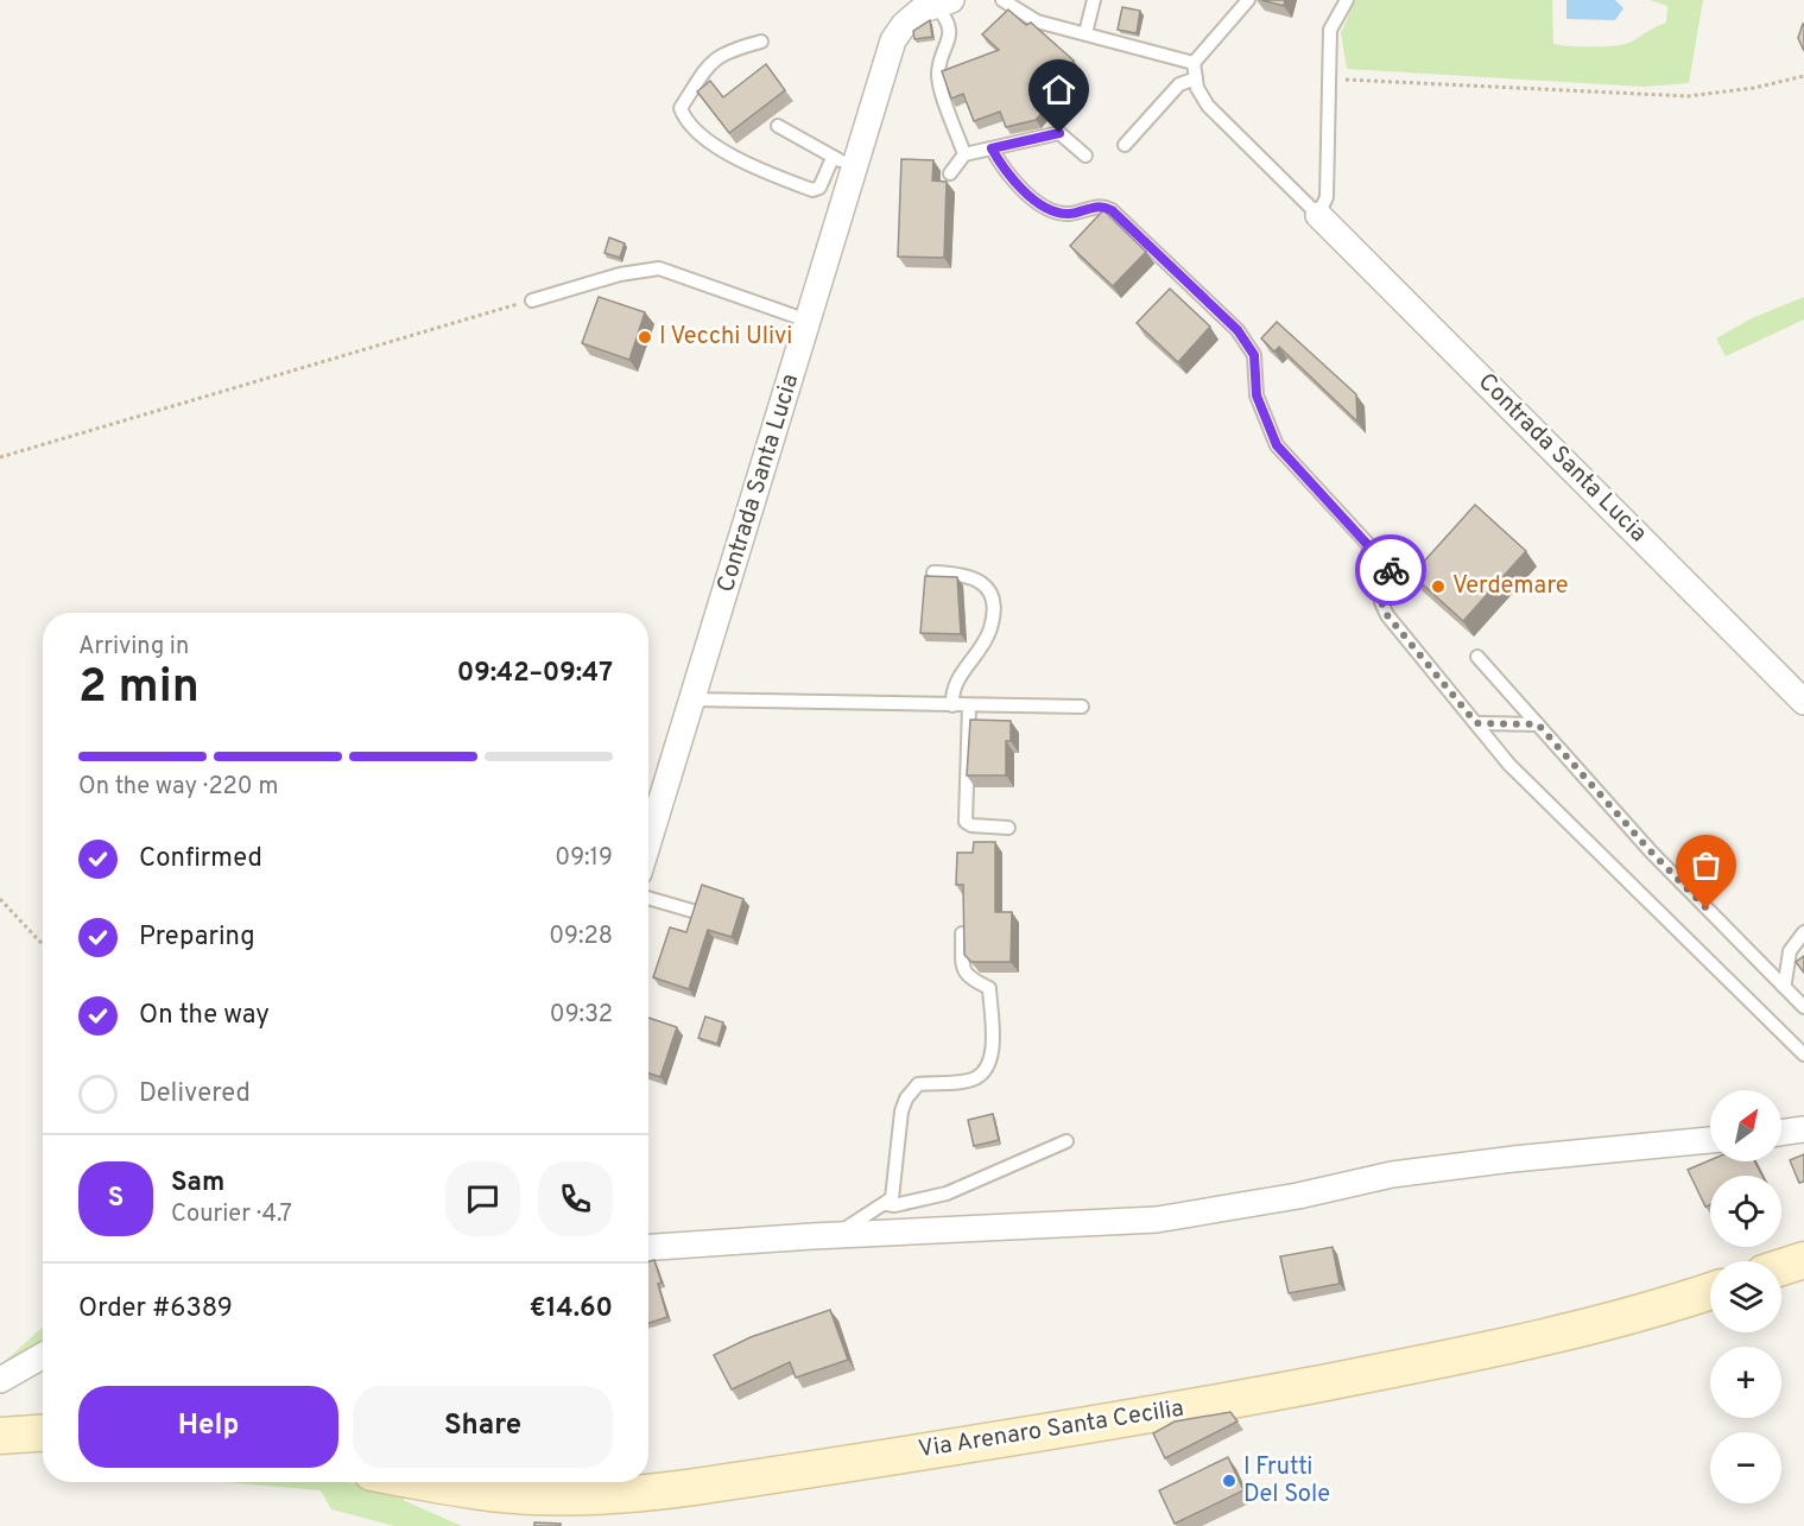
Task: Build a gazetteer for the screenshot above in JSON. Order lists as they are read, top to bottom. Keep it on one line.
{"streets":{"street":["Contrada Santa Lucia","Via Arenaro Santa Cecilia"]},"places":["I Vecchi Ulivi","Verdemare","I Frutti Del Sole"],"north":"top right","page":{"heading":["2 min","Arriving in","09:42–09:47"],"panel":["Sam","Courier · 4.7","Order #6389","€14.60"],"bar":"On the way · 220 m","list":[["Confirmed","09:19"],["Preparing","09:28"],["On the way","09:32"],"Delivered"],"map_buttons":["+","−"],"round":"S","buttons":["Help","Share"]}}
